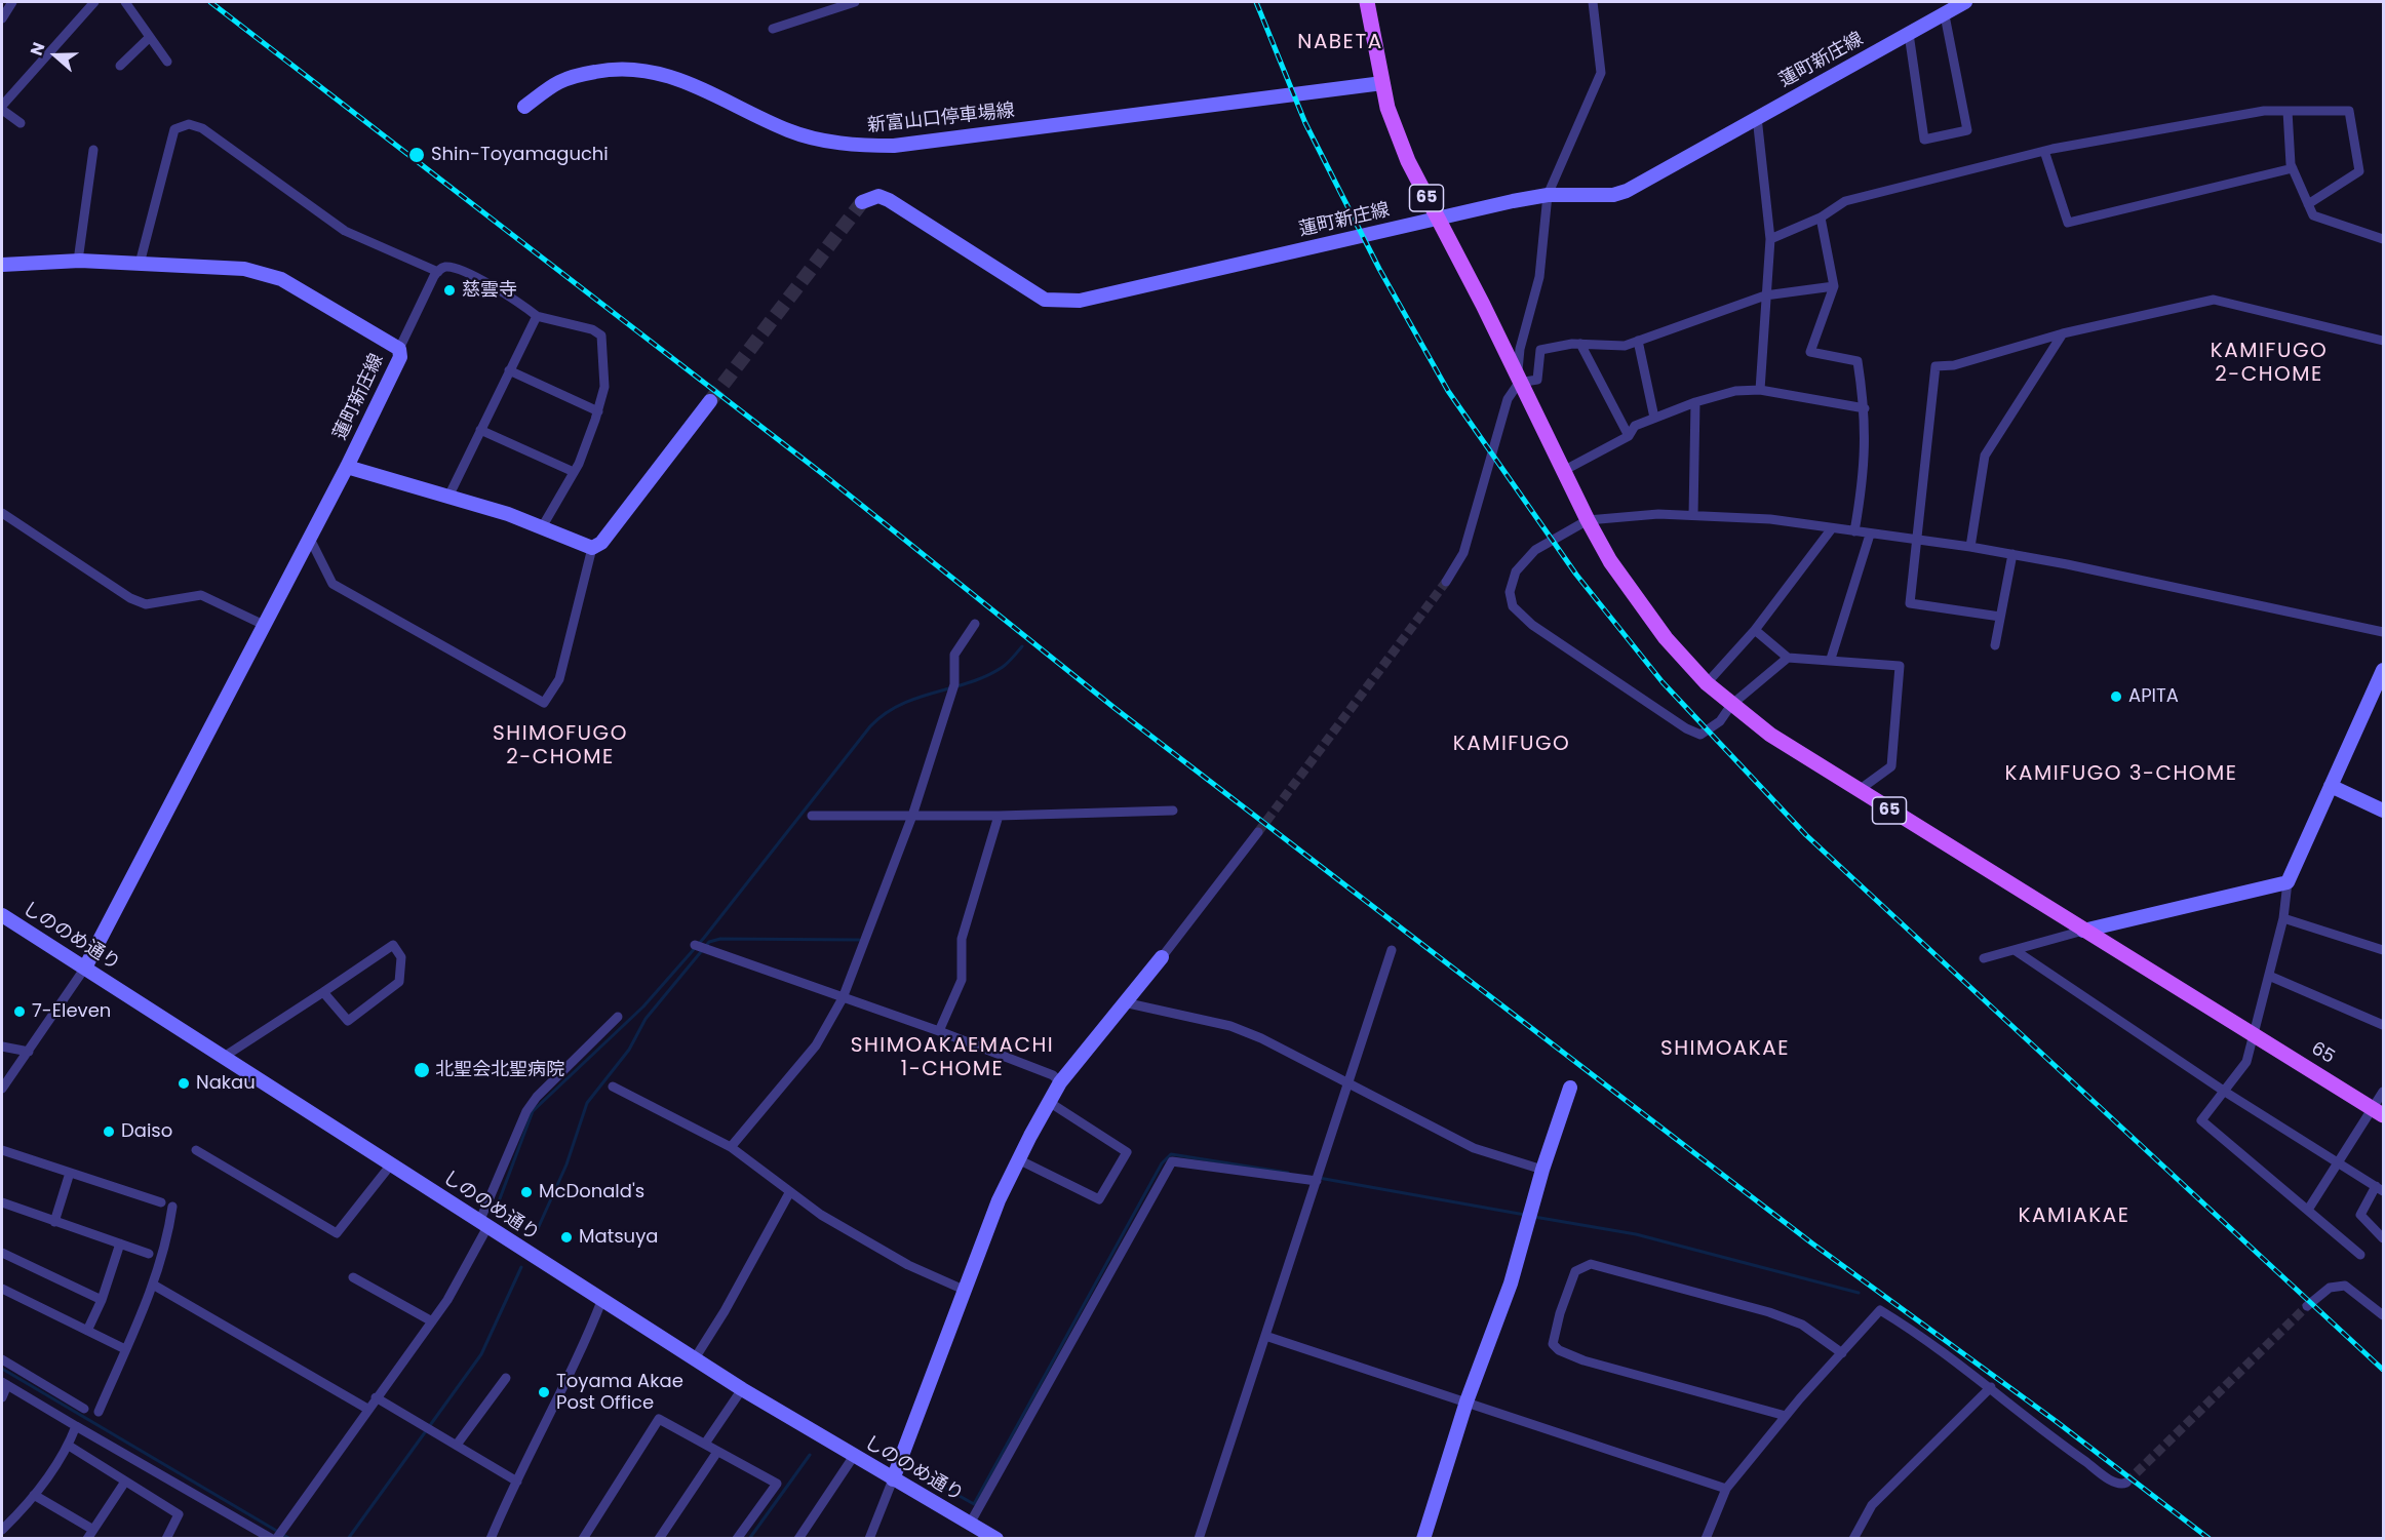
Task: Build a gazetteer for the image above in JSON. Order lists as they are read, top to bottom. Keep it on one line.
{"streets":{"main road":["蓮町新庄線","新富山口停車場線","65","しののめ通り"]},"crossings":[["蓮町新庄線","65"],["新富山口停車場線","65"]],"districts":["NABETA","KAMIFUGO 2-CHOME","SHIMOFUGO 2-CHOME","KAMIFUGO","KAMIFUGO 3-CHOME","SHIMOAKAEMACHI 1-CHOME","SHIMOAKAE","KAMIAKAE"],"places":["Shin-Toyamaguchi","慈雲寺","APITA","7-Eleven","北聖会北聖病院","Nakau","Daiso","McDonald's","Matsuya","Toyama Akae Post Office"],"north":"left"}
